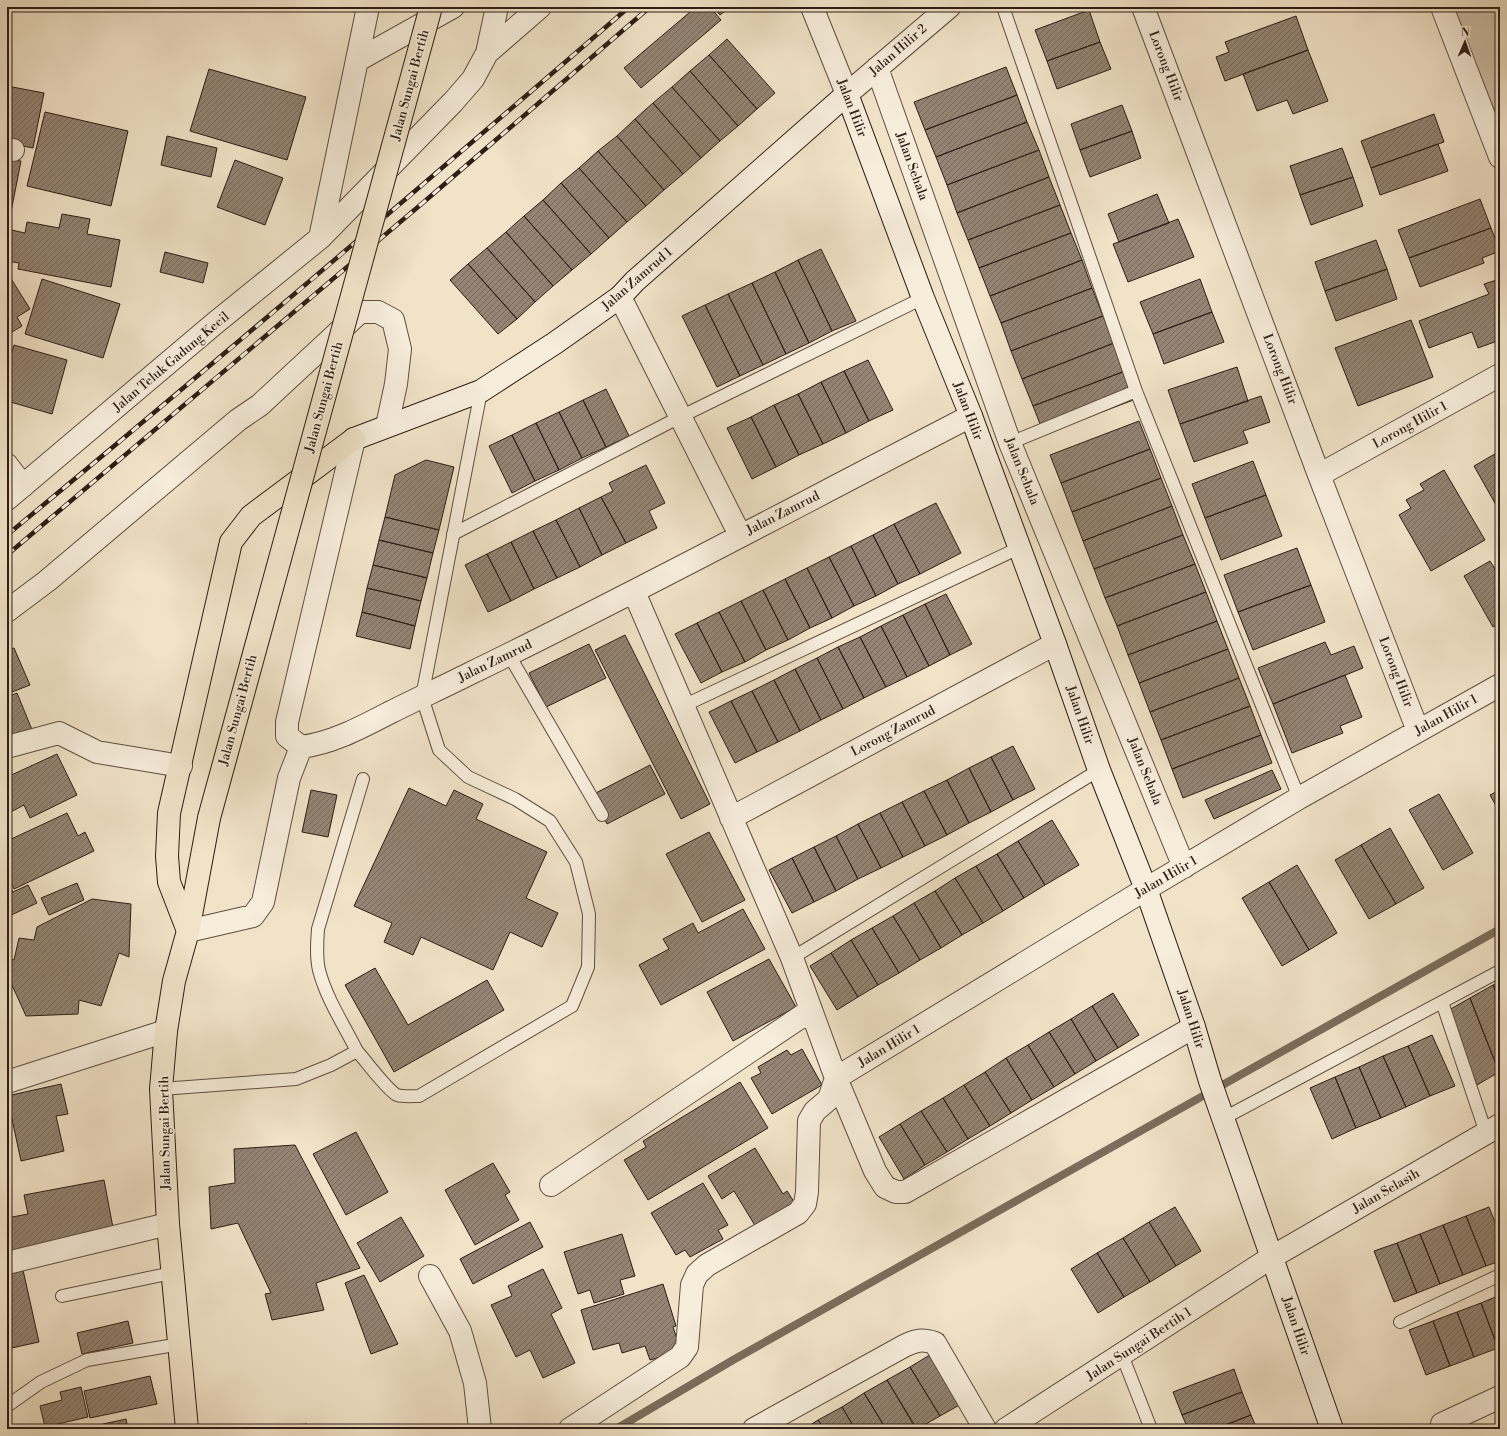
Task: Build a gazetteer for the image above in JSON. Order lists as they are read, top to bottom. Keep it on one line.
{"streets":{"main road":["Jalan Sungai Bertih"],"street":["Jalan Hilir 2","Lorong Hilir","Jalan Hilir","Jalan Sehala","Jalan Zamrud 1","Jalan Teluk Gadung Kecil","Lorong Hilir 1","Jalan Zamrud","Jalan Hilir 1","Lorong Zamrud","Jalan Selasih","Jalan Sungai Bertih 1"]},"crossings":[["Jalan Hilir 2","Jalan Hilir"],["Jalan Hilir 2","Jalan Sehala"],["Jalan Hilir 2","Jalan Zamrud 1"],["Lorong Hilir","Lorong Hilir 1"],["Lorong Hilir","Jalan Hilir 1"],["Jalan Hilir","Jalan Zamrud 1"],["Jalan Hilir","Jalan Zamrud"],["Jalan Hilir","Jalan Hilir 1"],["Jalan Hilir","Lorong Zamrud"],["Jalan Hilir","Jalan Selasih"],["Jalan Hilir","Jalan Sungai Bertih 1"],["Jalan Sehala","Jalan Hilir 1"],["Jalan Selasih","Jalan Sungai Bertih 1"]],"north":"top"}
